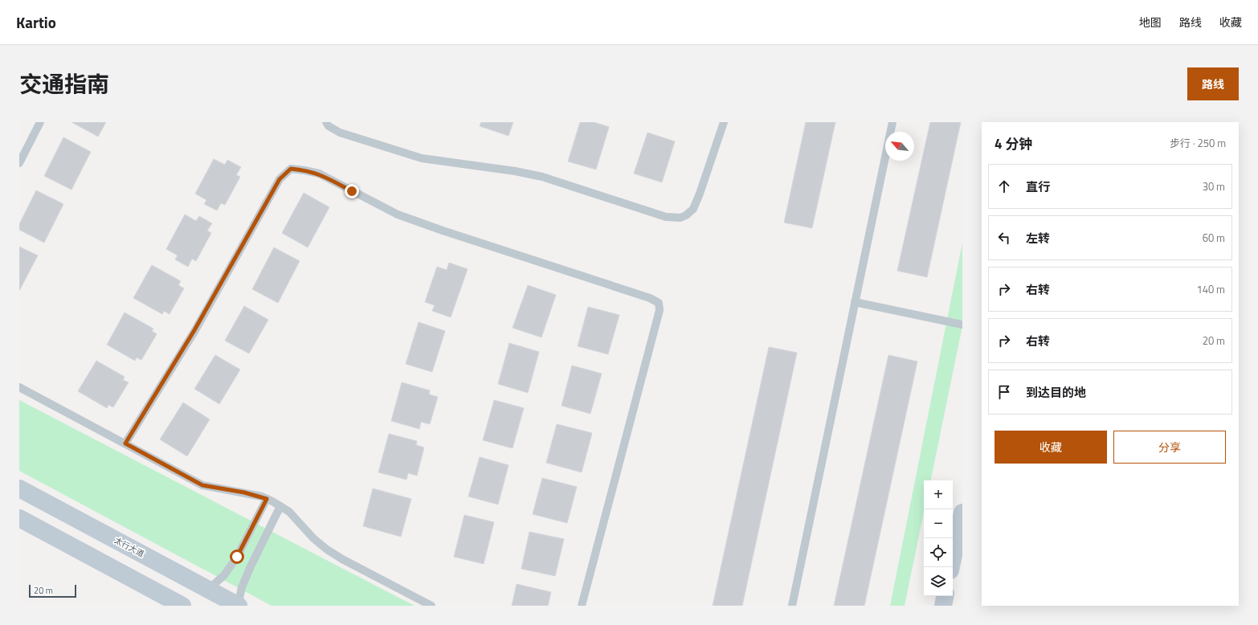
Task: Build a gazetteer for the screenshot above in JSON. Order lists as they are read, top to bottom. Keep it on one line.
{"streets":{"main road":["太行大道"]},"scale_bar":"20 m","north":"top left","page":{"header":"Kartio","nav":["地图","路线","收藏"],"title":"交通指南","buttons":["路线",["收藏","分享"]],"heading":["4 分钟","步行 · 250 m"],"list":[["直行","30 m"],["左转","60 m"],["右转","140 m"],["右转","20 m"],"到达目的地"],"map_buttons":["+","−"],"scale":"20 m"}}
